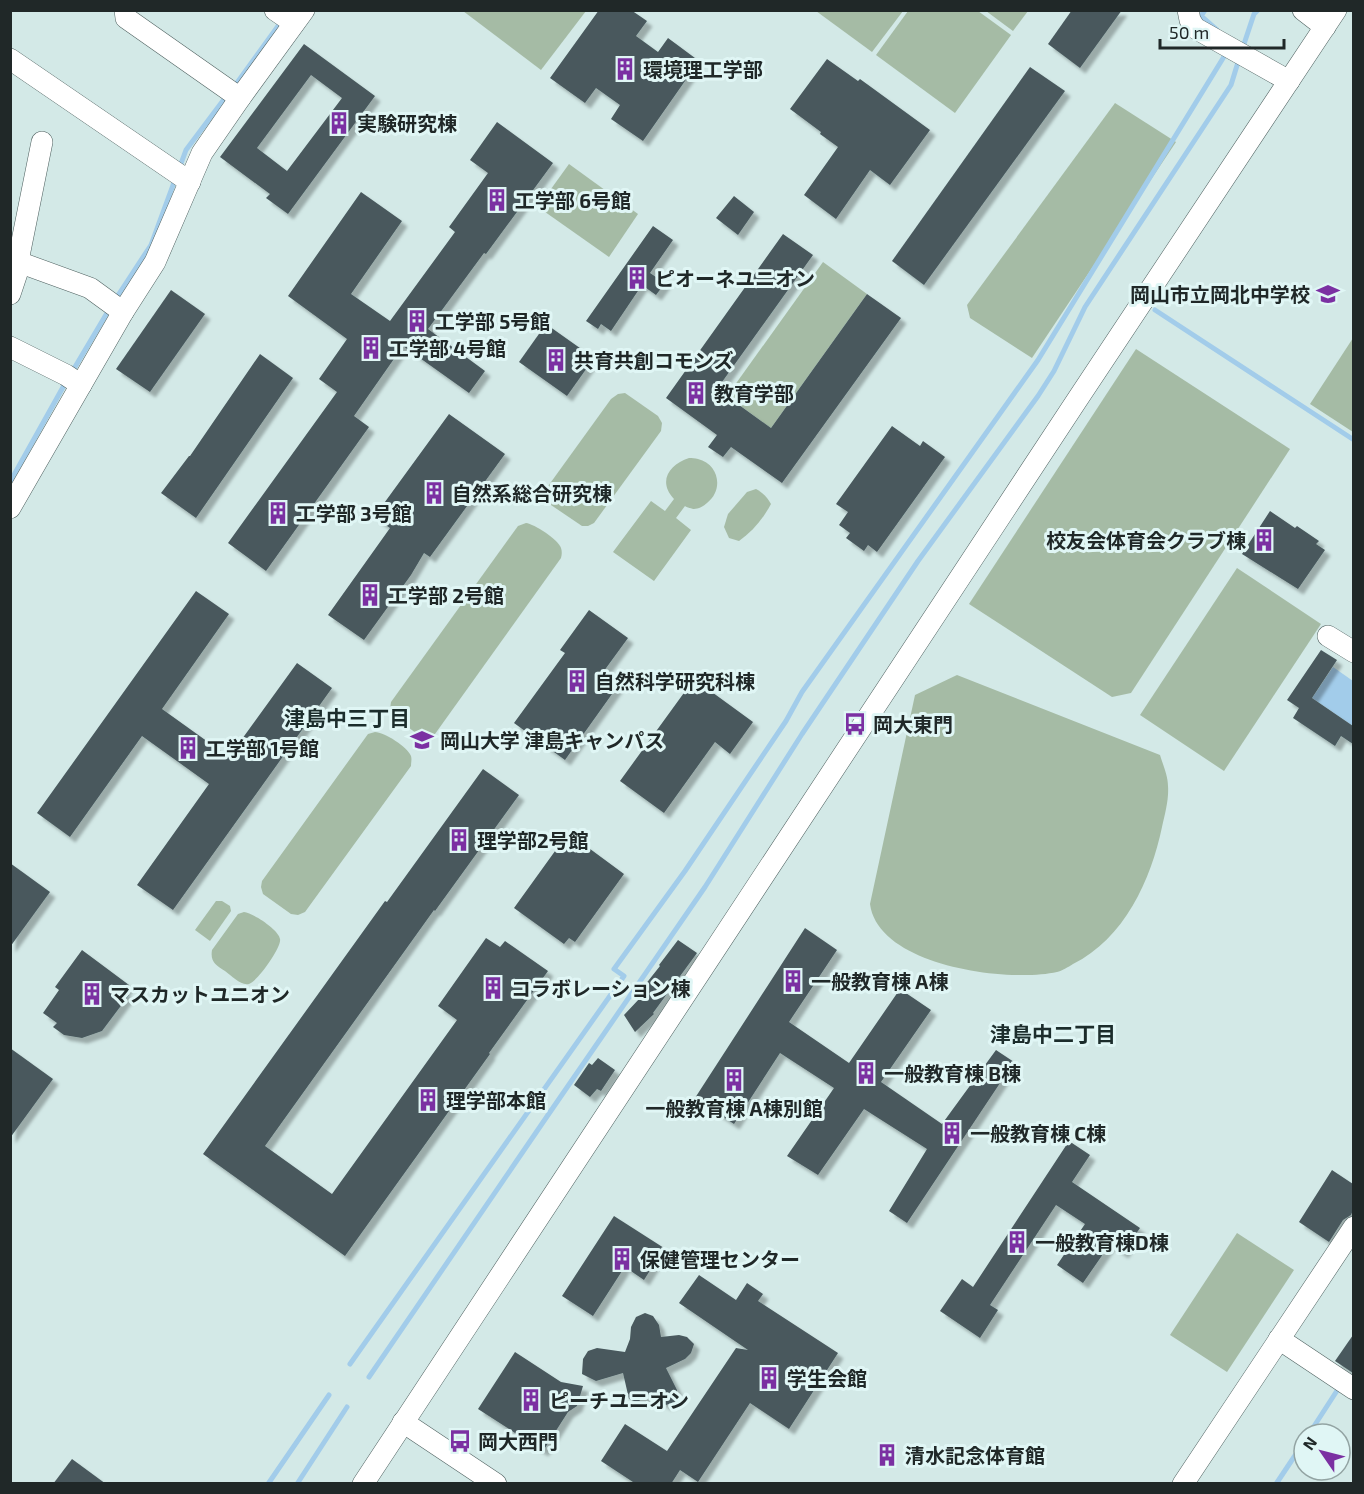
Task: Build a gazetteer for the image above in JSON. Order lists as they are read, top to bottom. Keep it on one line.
{"districts":["津島中三丁目","津島中二丁目"],"places":{"building":["環境理工学部","実験研究棟","工学部 6号館","ピオーネユニオン","工学部 5号館","工学部 4号館","共育共創コモンズ","教育学部","自然系総合研究棟","工学部 3号館","校友会体育会クラブ棟","工学部 2号館","自然科学研究科棟","工学部 1号館","理学部2号館","一般教育棟 A棟","コラボレーション棟","マスカットユニオン","一般教育棟 B棟","一般教育棟 A棟別館","理学部本館","一般教育棟 C棟","一般教育棟D棟","保健管理センター","学生会館","ピーチユニオン","清水記念体育館"],"school or university":["岡山市立岡北中学校","岡山大学 津島キャンパス"],"bus stop":["岡大東門","岡大西門"]},"scale_bar":"50 m","north":"top left"}
